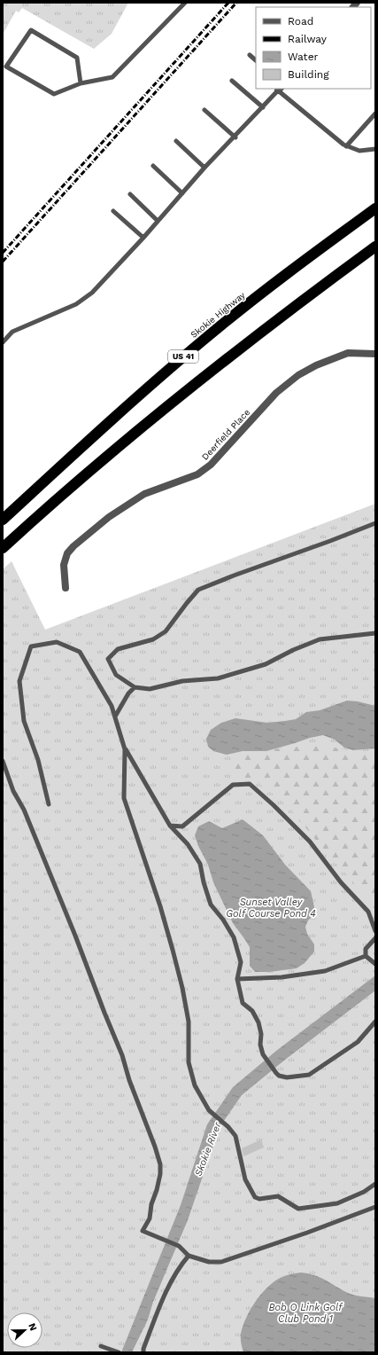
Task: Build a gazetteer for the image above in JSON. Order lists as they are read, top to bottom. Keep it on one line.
{"streets":{"highway":["Skokie Highway","US 41"],"street":["Deerfield Place"]},"water":["Sunset Valley Golf Course Pond 4","Skokie River","Bob O Link Golf Club Pond 1"],"legend":["Road","Railway","Water","Building"],"north":"right"}
